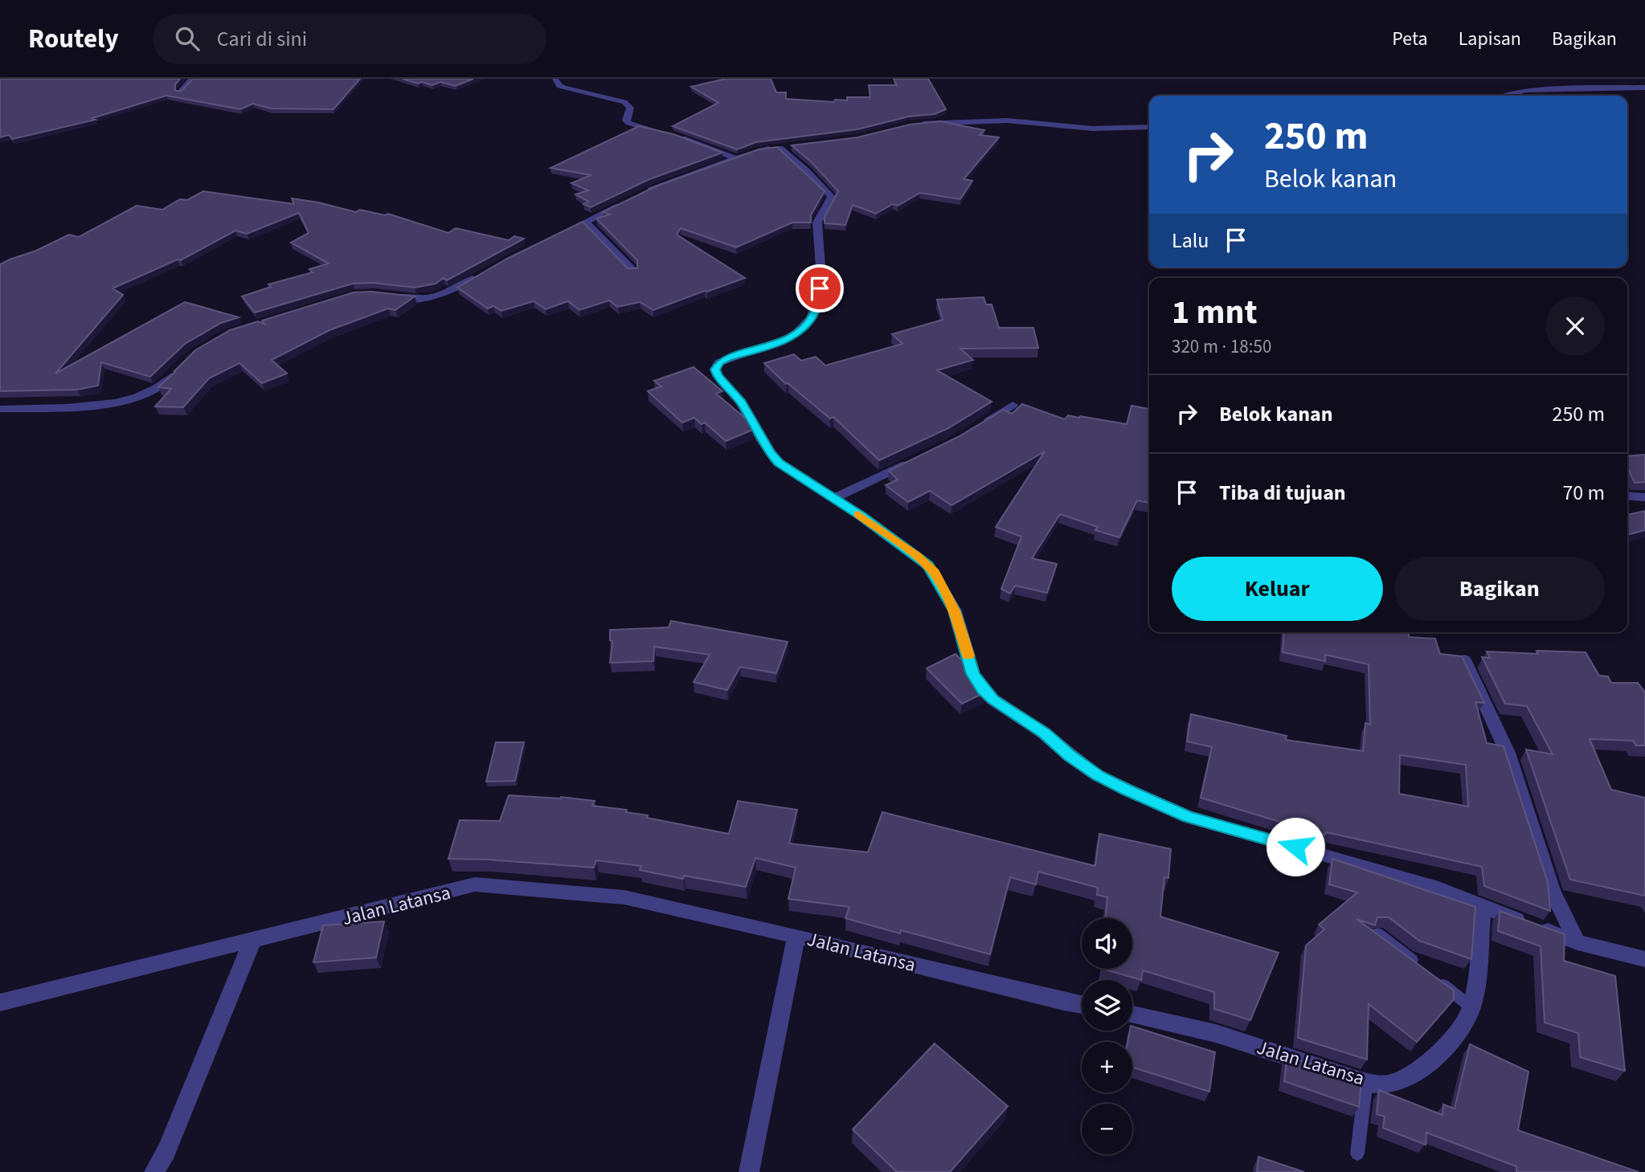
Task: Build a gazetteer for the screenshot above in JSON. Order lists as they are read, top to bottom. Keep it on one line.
{"streets":{"street":["Jalan Latansa"]},"page":{"header":"Routely","search":"Cari di sini","nav":["Peta","Lapisan","Bagikan"],"turn":["250 m","Belok kanan"],"then":"Lalu","heading":["1 mnt","320 m · 18:50"],"list":[{"name":"Belok kanan","value":"250 m"},{"name":"Tiba di tujuan","value":"70 m"}],"buttons":["Keluar","Bagikan"],"map_buttons":["+","−"]}}
